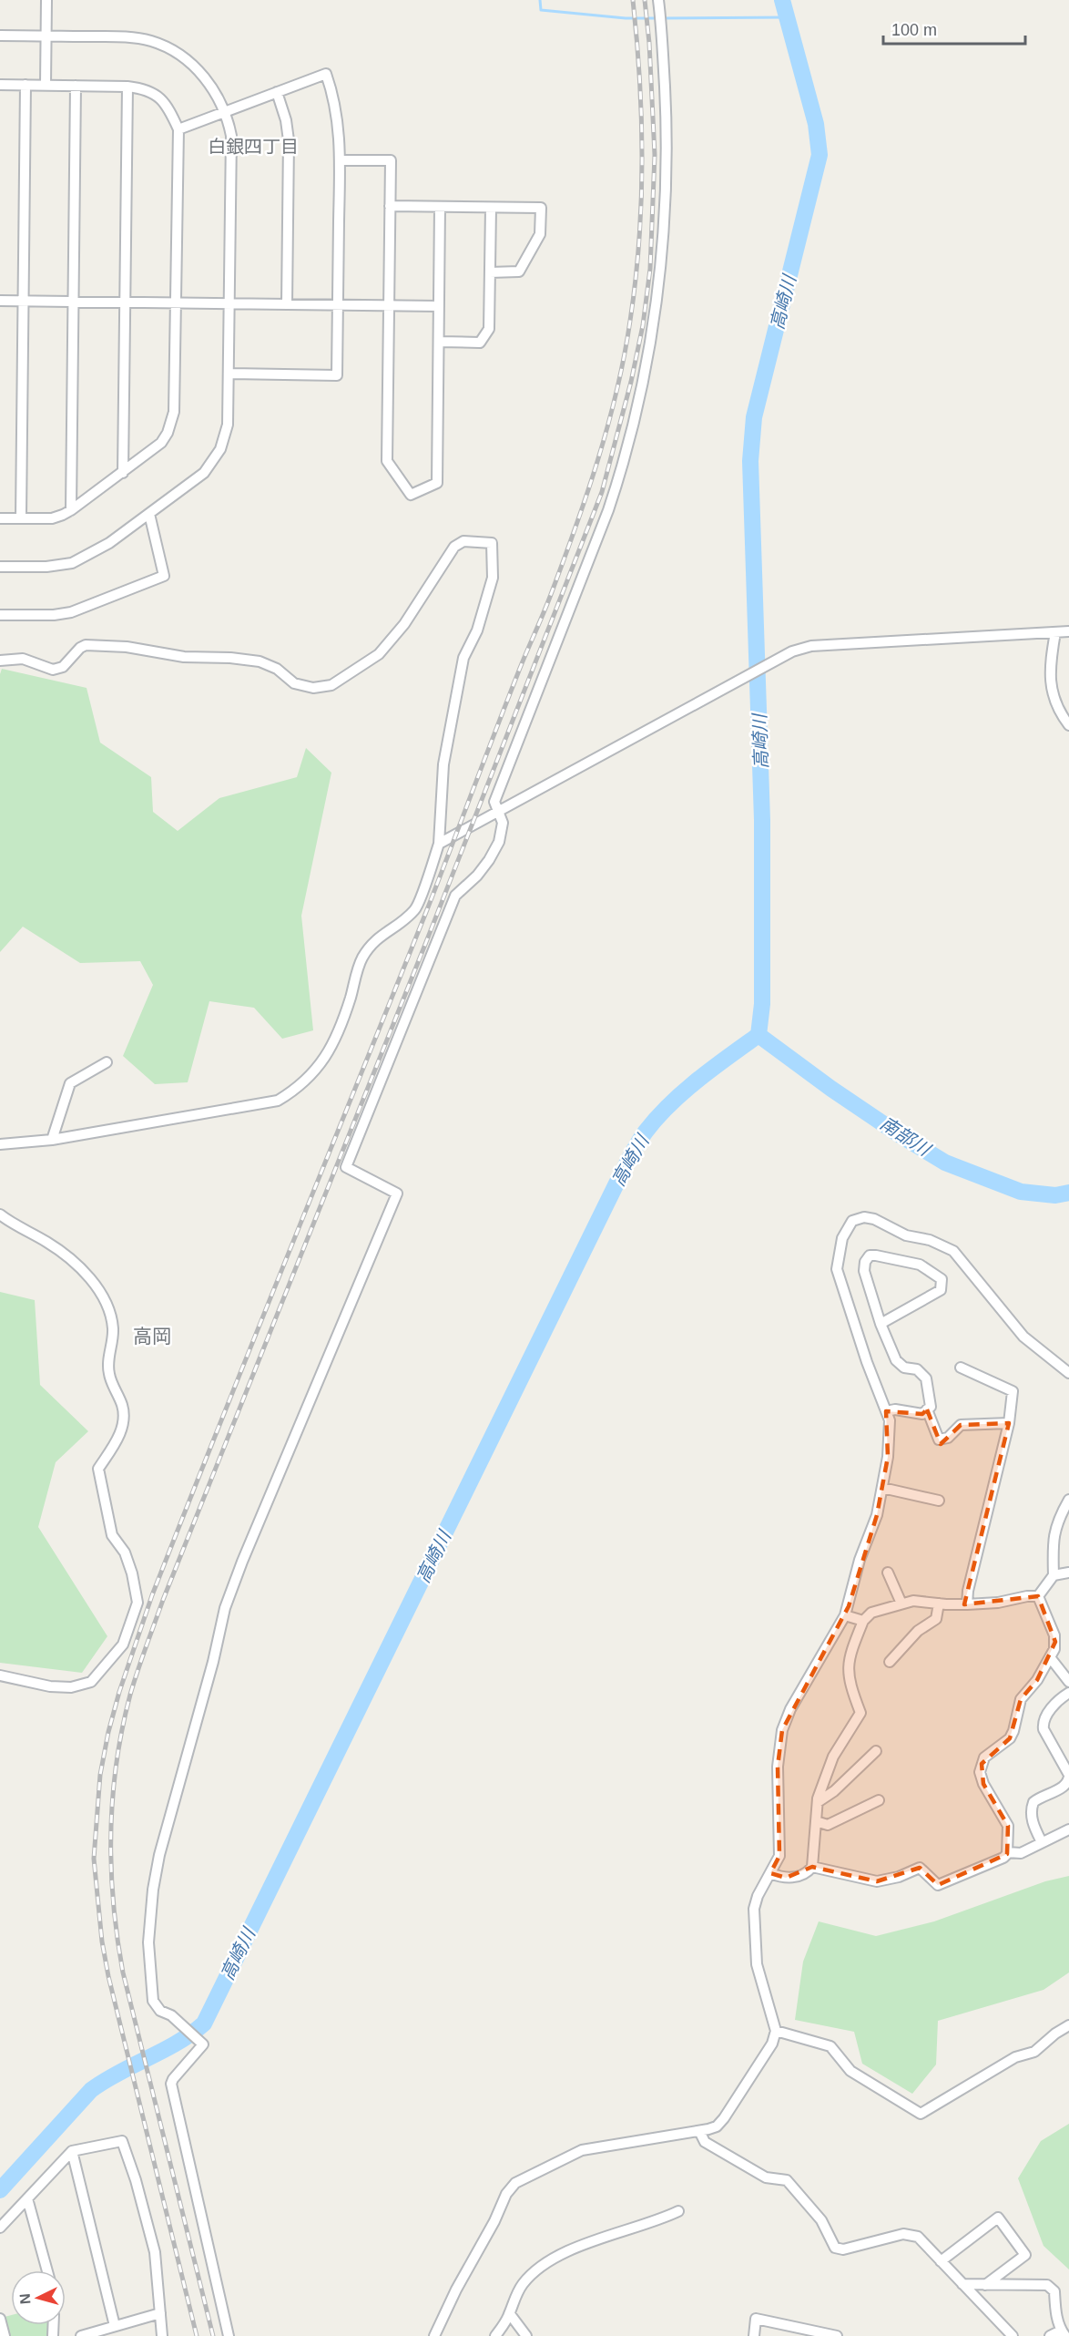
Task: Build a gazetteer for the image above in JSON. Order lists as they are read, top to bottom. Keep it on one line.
{"districts":["白銀四丁目","高岡"],"water":["高崎川","南部川"],"scale_bar":"100 m","north":"left"}
